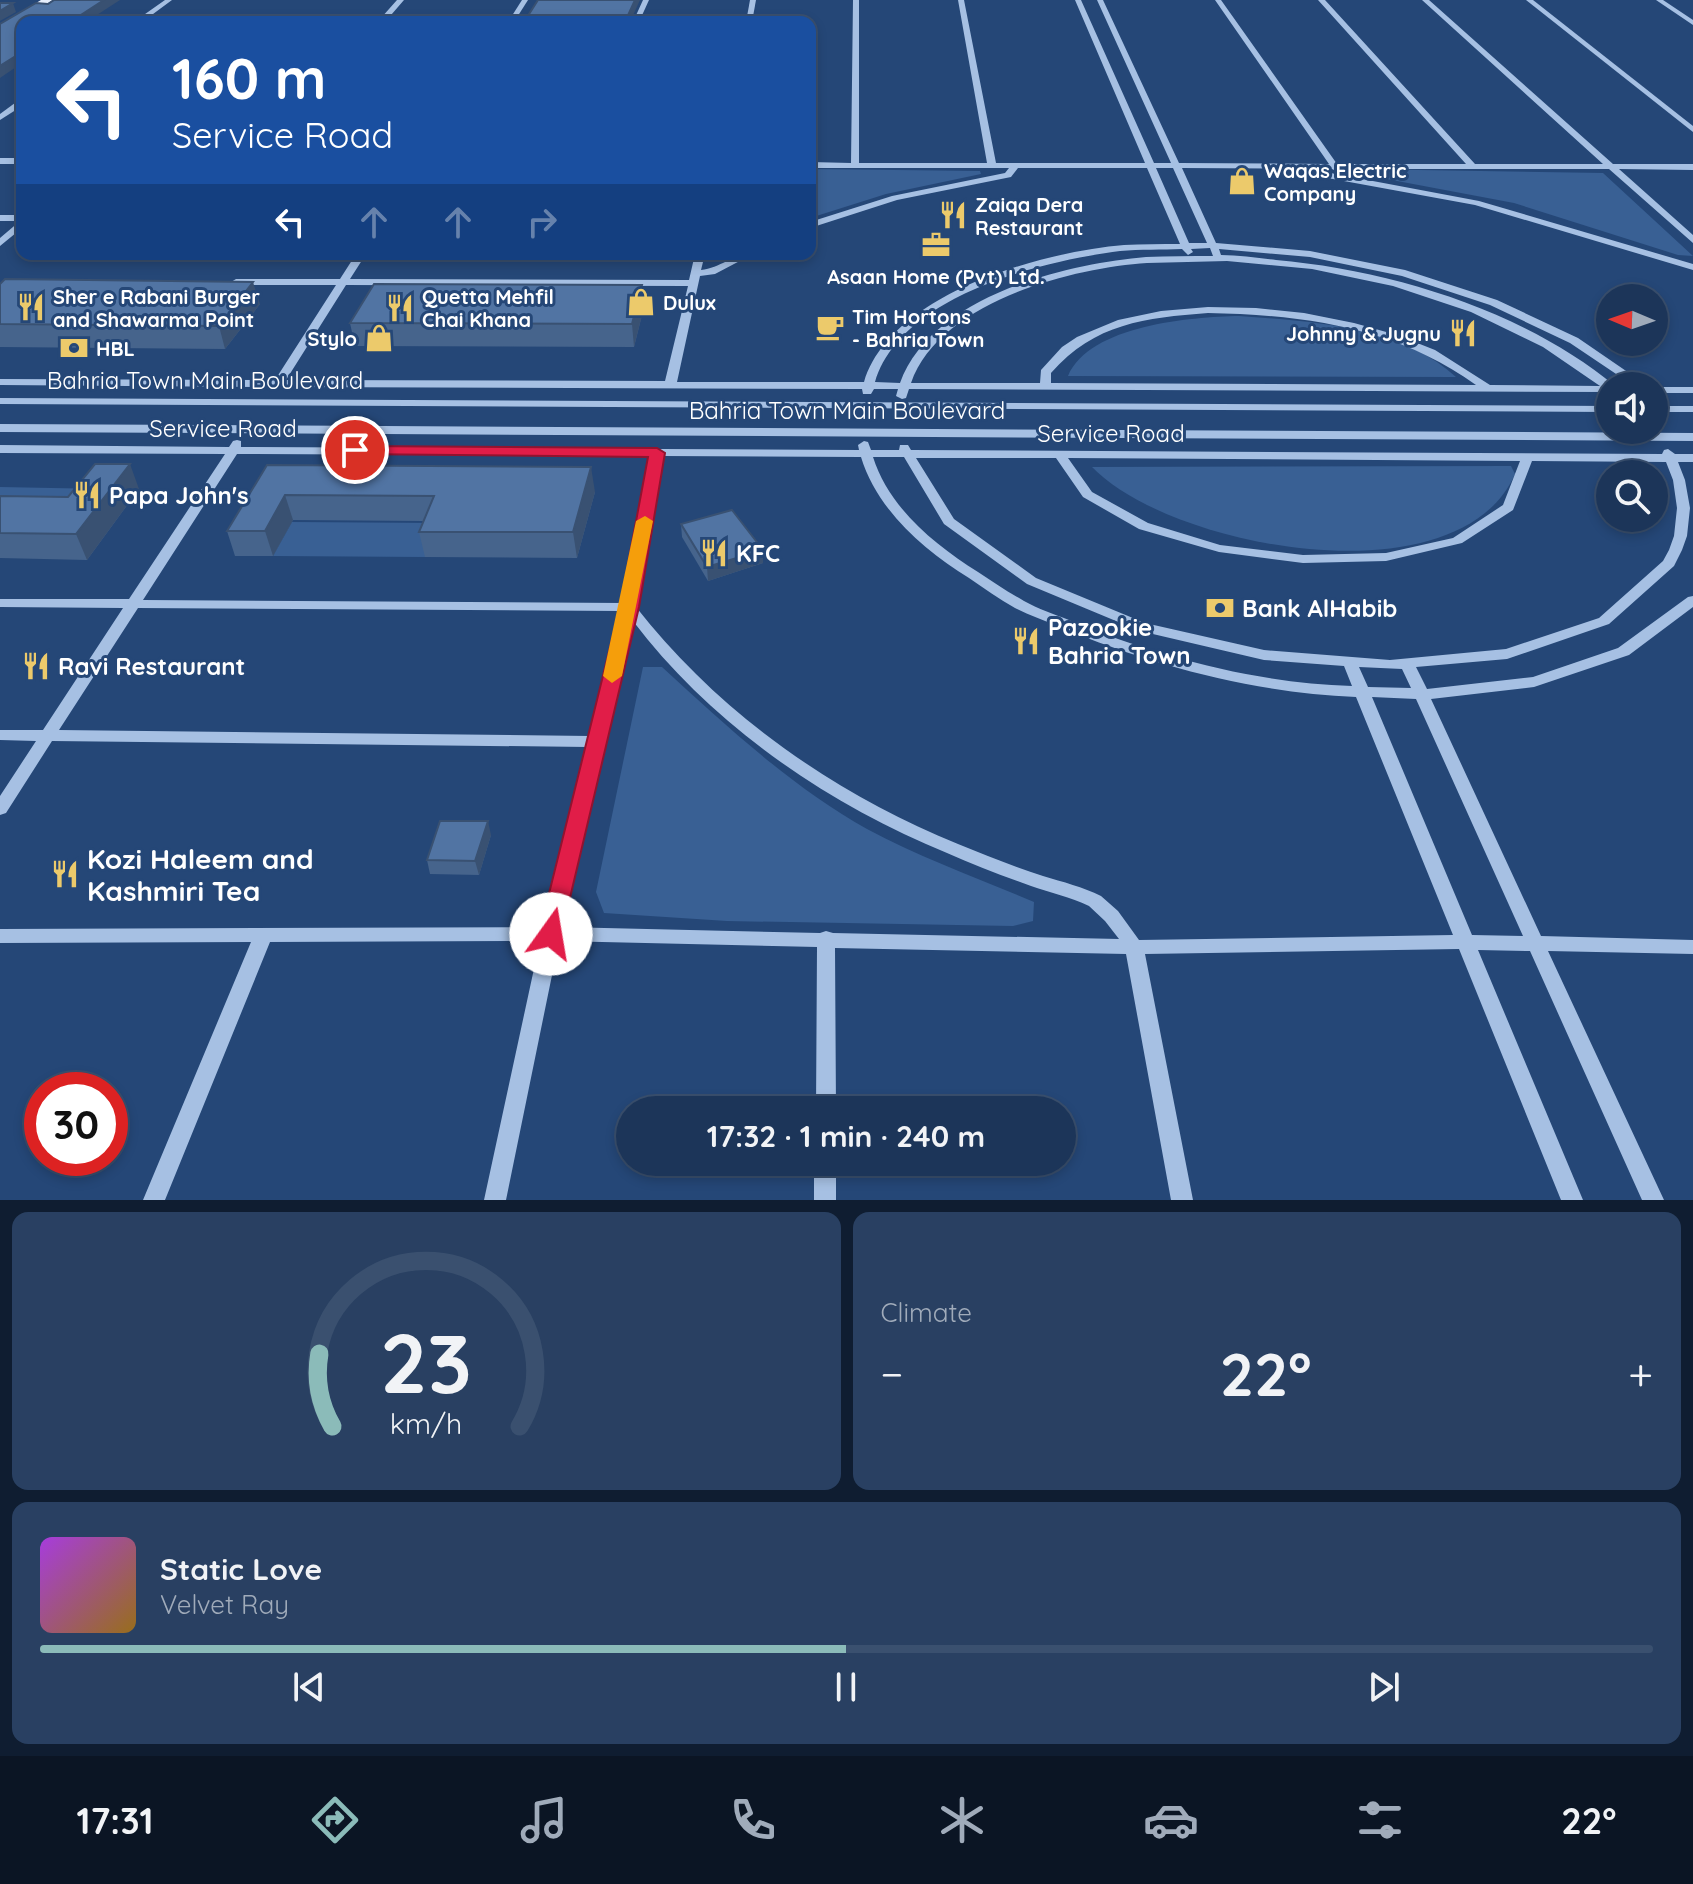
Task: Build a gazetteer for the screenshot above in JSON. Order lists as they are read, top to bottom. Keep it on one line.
{"streets":{"street":["Bahria Town Main Boulevard","Service Road"]},"places":{"shop":["Waqas Electric Company","Dulux","Stylo"],"restaurant":["Zaiqa Dera Restaurant","Sher e Rabani Burger and Shawarma Point","Quetta Mehfil Chai Khana","Johnny & Jugnu","Papa John's","KFC","Pazookie Bahria Town","Ravi Restaurant","Kozi Haleem and Kashmiri Tea"],"office":["Asaan Home (Pvt) Ltd."],"cafe":["Tim Hortons - Bahria Town"],"bank":["HBL","Bank AlHabib"]},"north":"left","page":{"turn":["160 m","Service Road"],"limit":"30","trip":"17:32 · 1 min · 240 m","tile":"Climate","heat":["−","22°","+"],"song":["Static Love","Velvet Ray"],"tabs":["17:31","22°"],"gauge":["23","km/h"]}}
